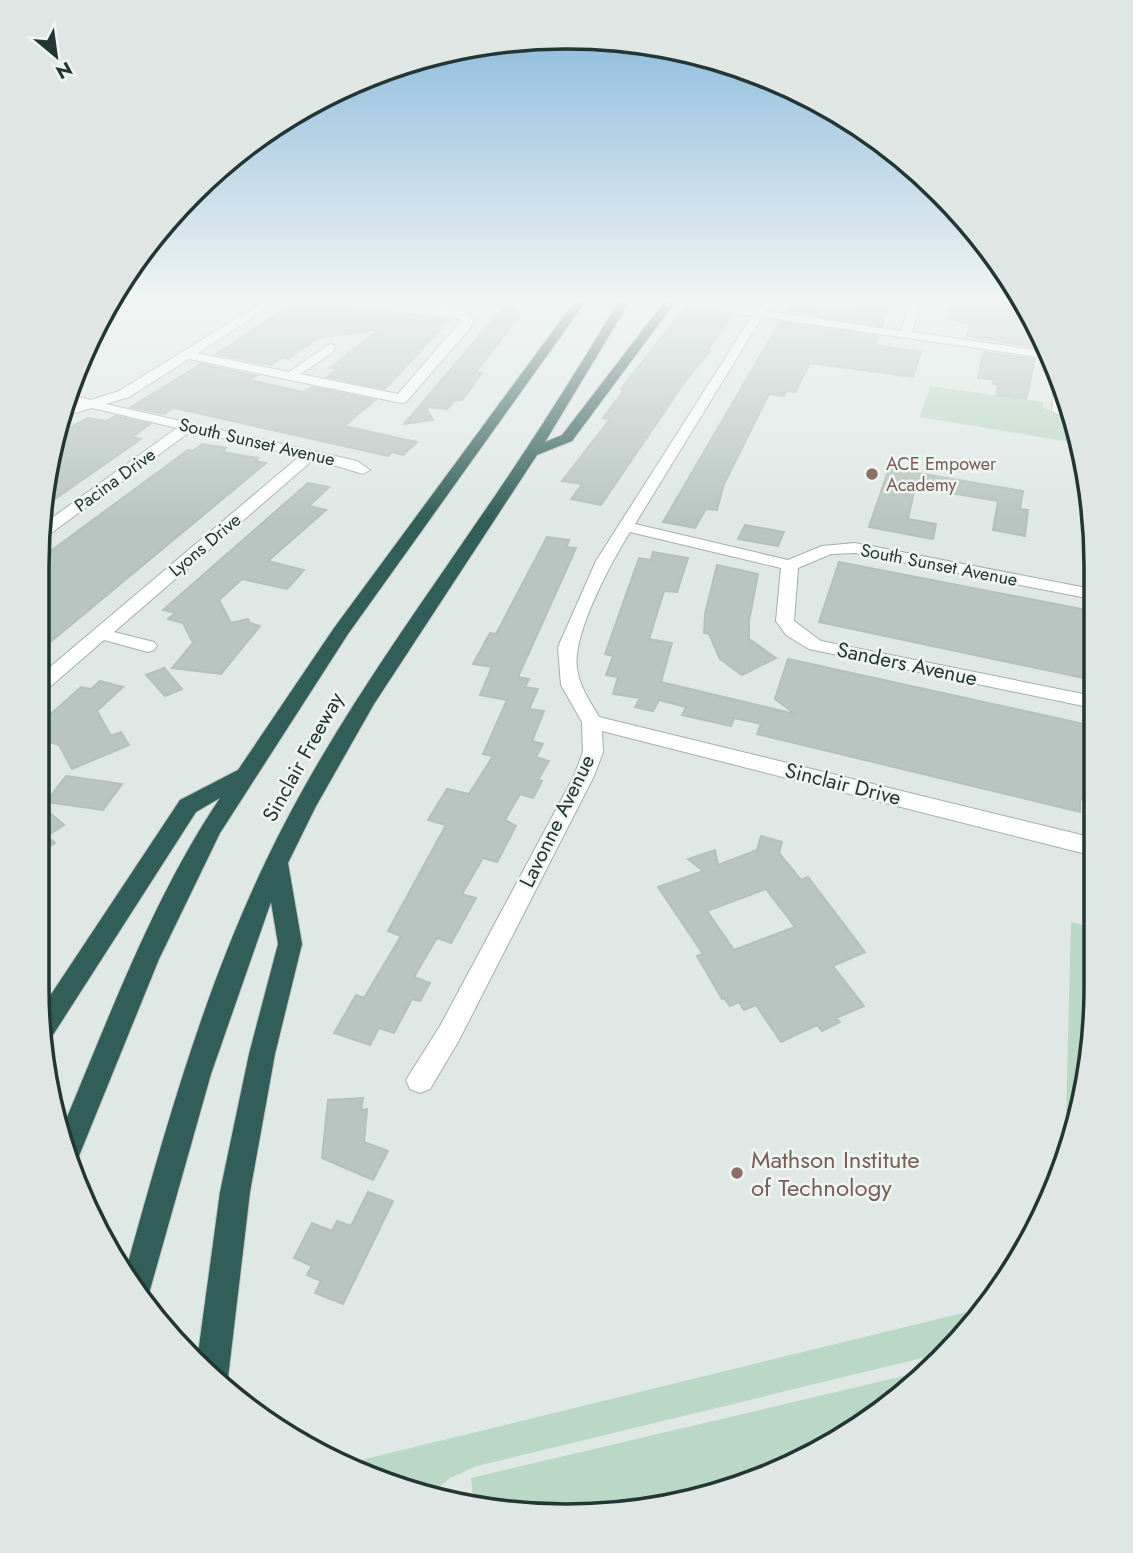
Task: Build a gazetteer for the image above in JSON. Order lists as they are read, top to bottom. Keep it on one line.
{"streets":{"highway":["Sinclair Freeway"],"street":["South Sunset Avenue","Pacina Drive","Lyons Drive","Sanders Avenue","Sinclair Drive","Lavonne Avenue"]},"crossings":[["South Sunset Avenue","Pacina Drive"],["South Sunset Avenue","Lyons Drive"],["South Sunset Avenue","Sanders Avenue"],["Sinclair Drive","Lavonne Avenue"]],"places":["ACE Empower Academy","Mathson Institute of Technology"],"north":"bottom right"}
